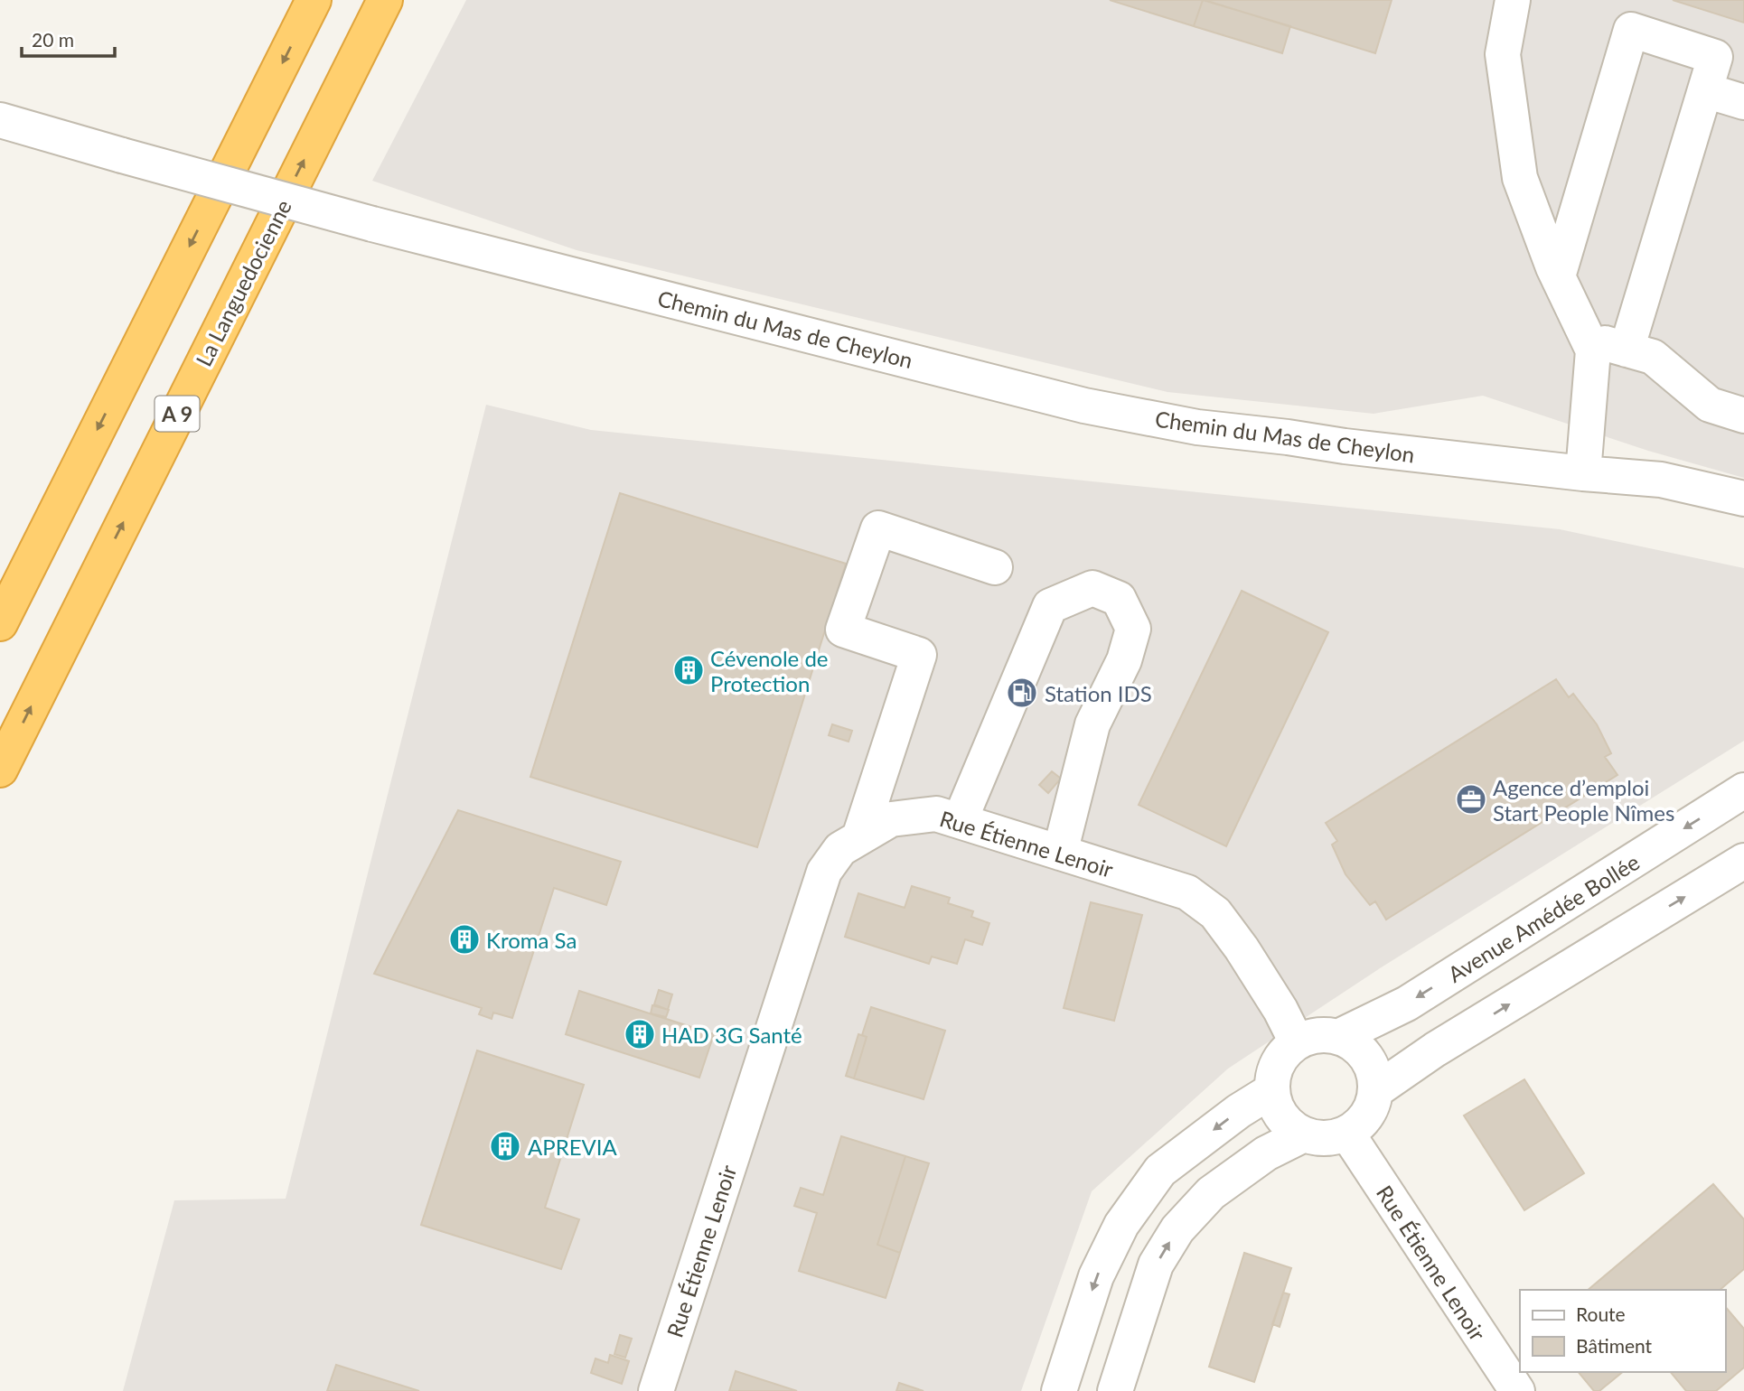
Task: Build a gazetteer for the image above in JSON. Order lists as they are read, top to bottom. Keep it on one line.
{"streets":{"highway":["La Languedocienne","A 9"],"street":["Chemin du Mas de Cheylon","Rue Étienne Lenoir","Avenue Amédée Bollée"]},"crossings":[["Rue Étienne Lenoir","Avenue Amédée Bollée"]],"places":{"building":["Cévenole de Protection","Kroma Sa","HAD 3G Santé","APREVIA"],"fuel station":["Station IDS"],"office":["Agence d’emploi Start People Nîmes"]},"legend":["Route","Bâtiment"],"scale_bar":"20 m"}
